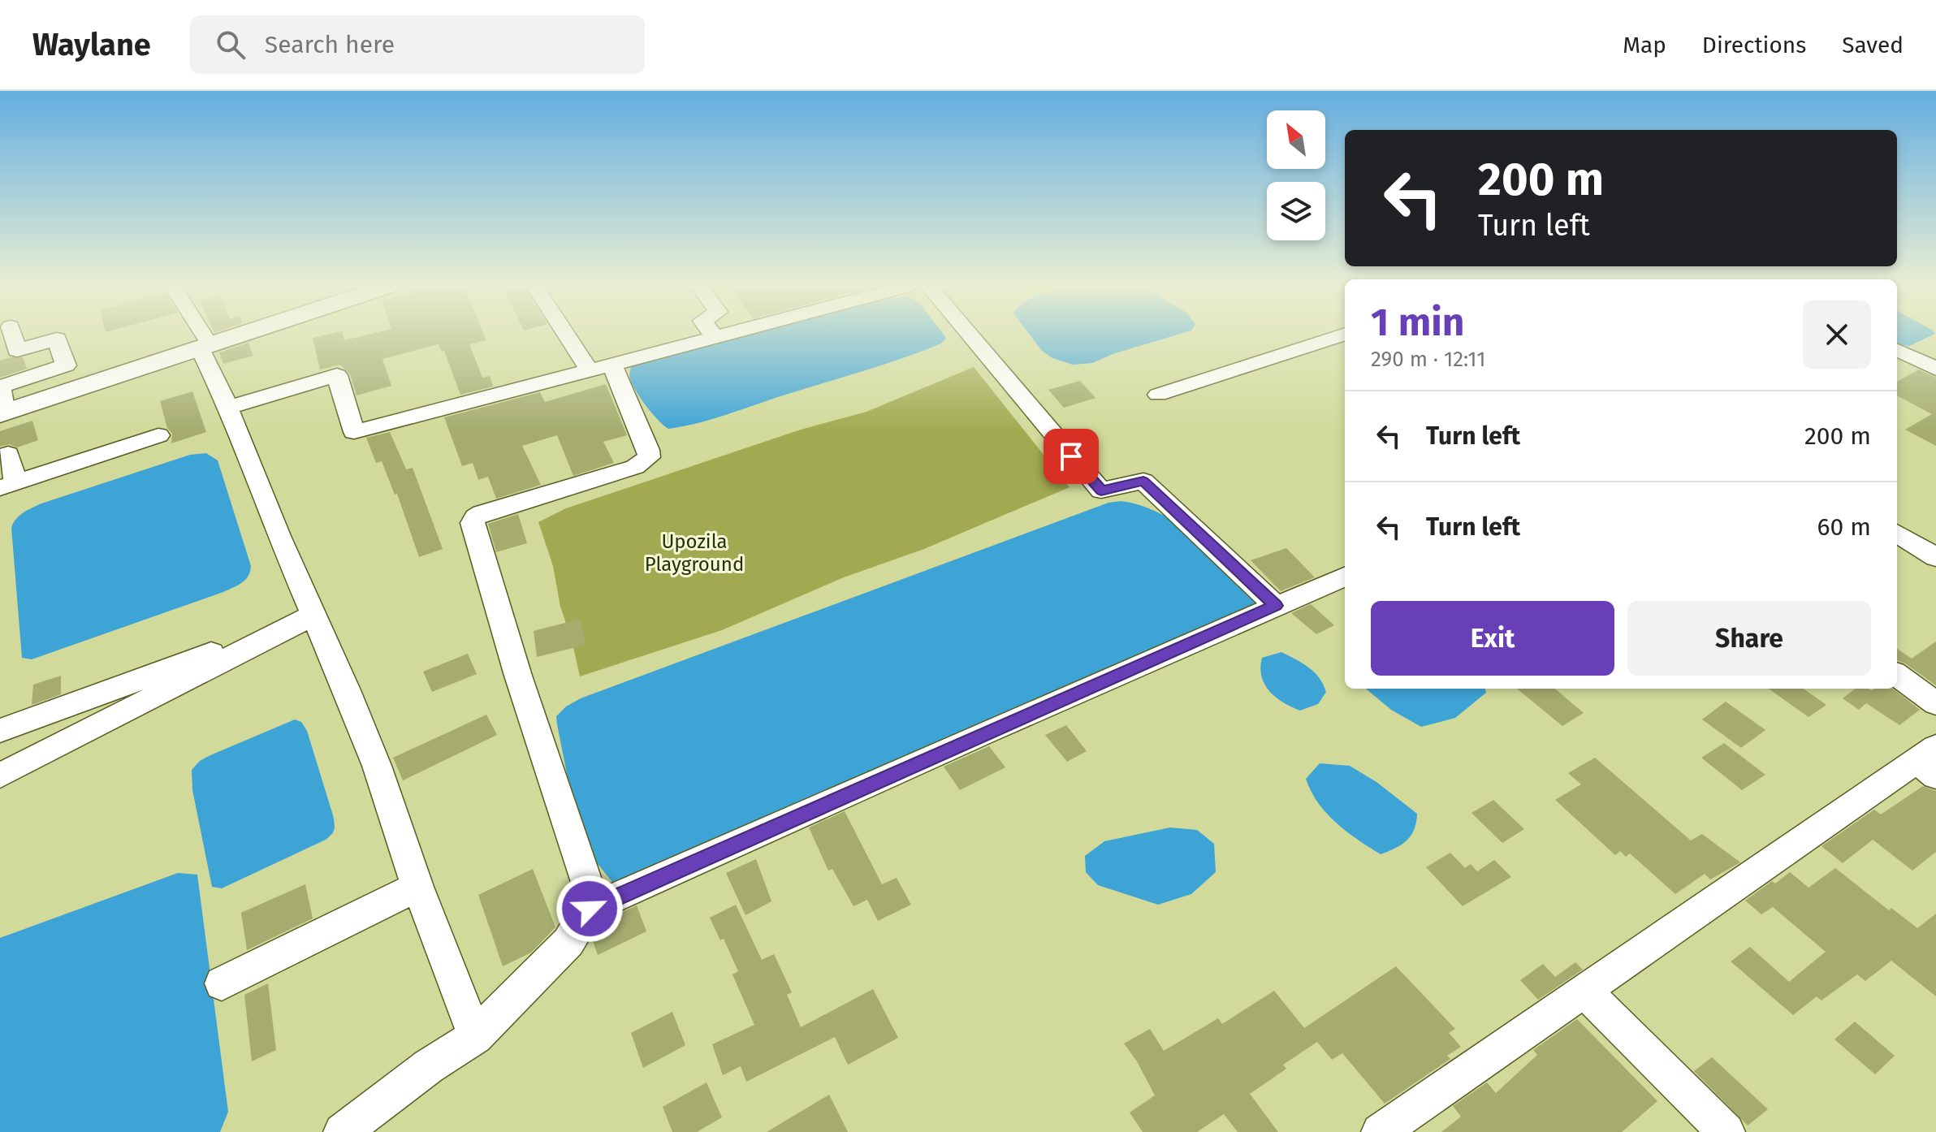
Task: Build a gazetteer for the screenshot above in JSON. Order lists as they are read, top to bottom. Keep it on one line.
{"parks":["Upozila Playground"],"north":"top left","page":{"header":"Waylane","search":"Search here","nav":["Map","Directions","Saved"],"turn":["200 m","Turn left"],"heading":["1 min","290 m · 12:11"],"list":[{"name":"Turn left","value":"200 m"},{"name":"Turn left","value":"60 m"}],"buttons":["Exit","Share"]}}
